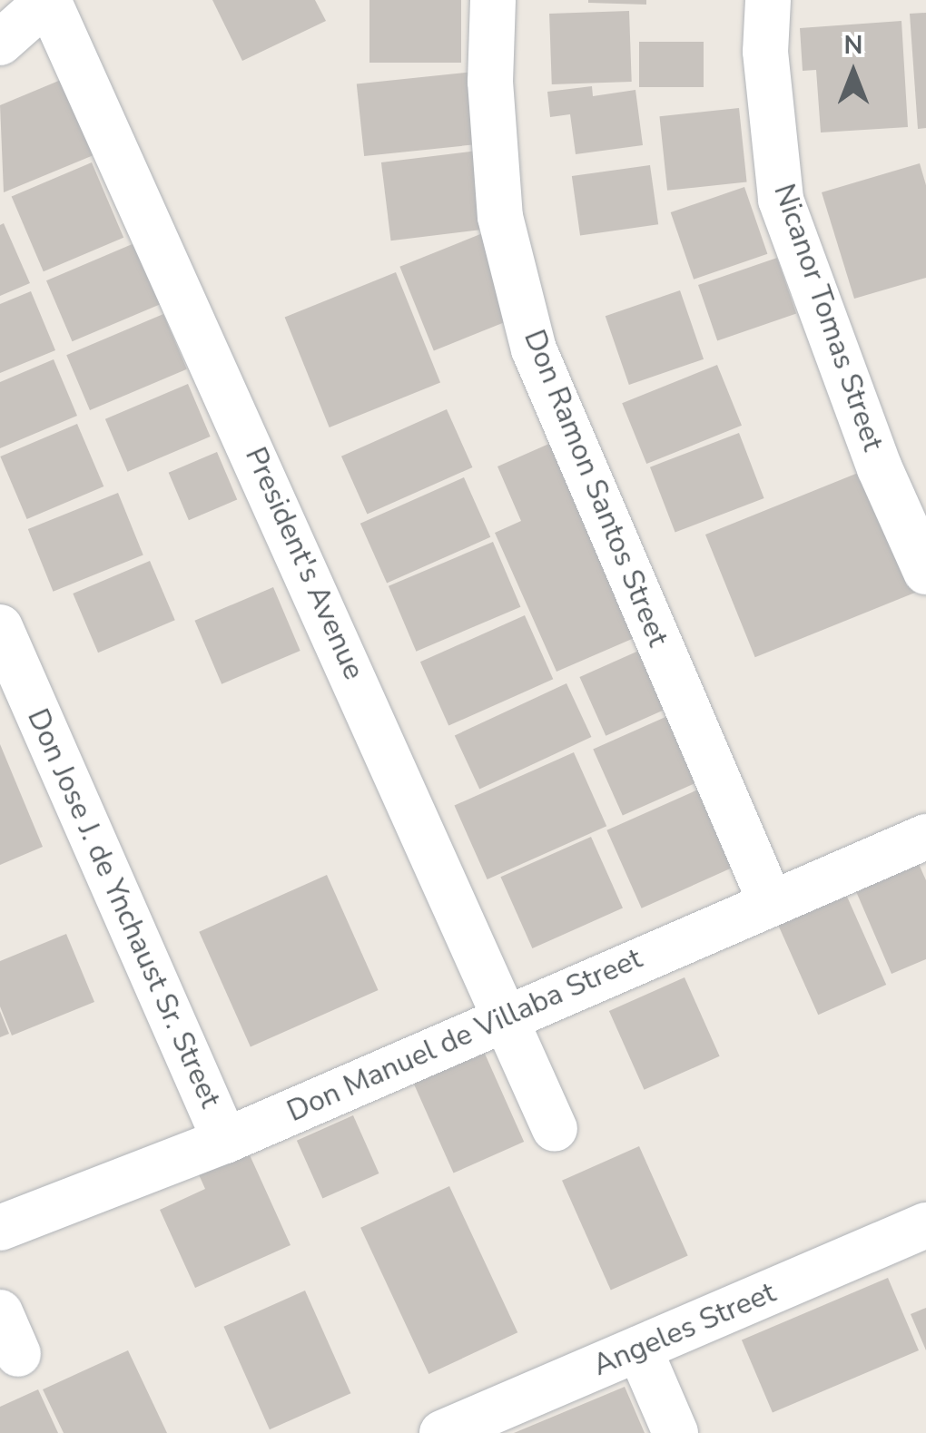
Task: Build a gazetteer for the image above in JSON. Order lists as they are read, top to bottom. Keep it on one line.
{"streets":{"street":["Nicanor Tomas Street","Don Ramon Santos Street","President's Avenue","Don Jose J. de Ynchaust Sr. Street","Don Manuel de Villaba Street","Angeles Street"]},"crossings":[["Don Ramon Santos Street","Don Manuel de Villaba Street"],["President's Avenue","Don Manuel de Villaba Street"],["Don Jose J. de Ynchaust Sr. Street","Don Manuel de Villaba Street"]],"north":"top"}
